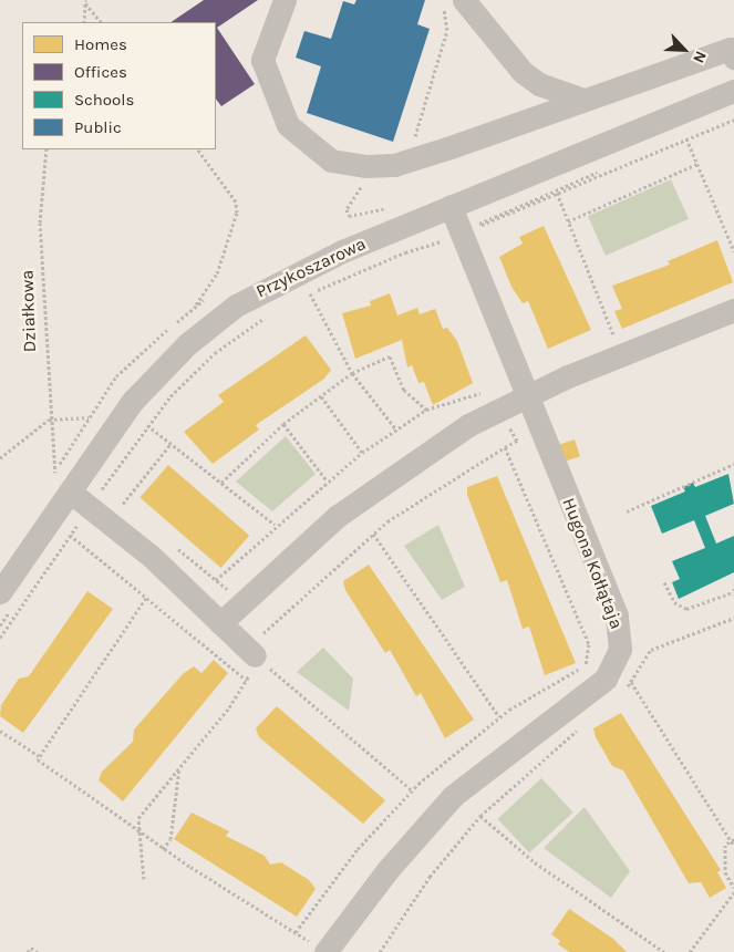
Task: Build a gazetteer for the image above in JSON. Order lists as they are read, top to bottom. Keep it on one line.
{"streets":{"street":["Przykoszarowa","Hugona Kołłątaja"],"path":["Działkowa"]},"crossings":[["Przykoszarowa","Hugona Kołłątaja"]],"legend":["Homes","Offices","Schools","Public"],"north":"bottom right"}
